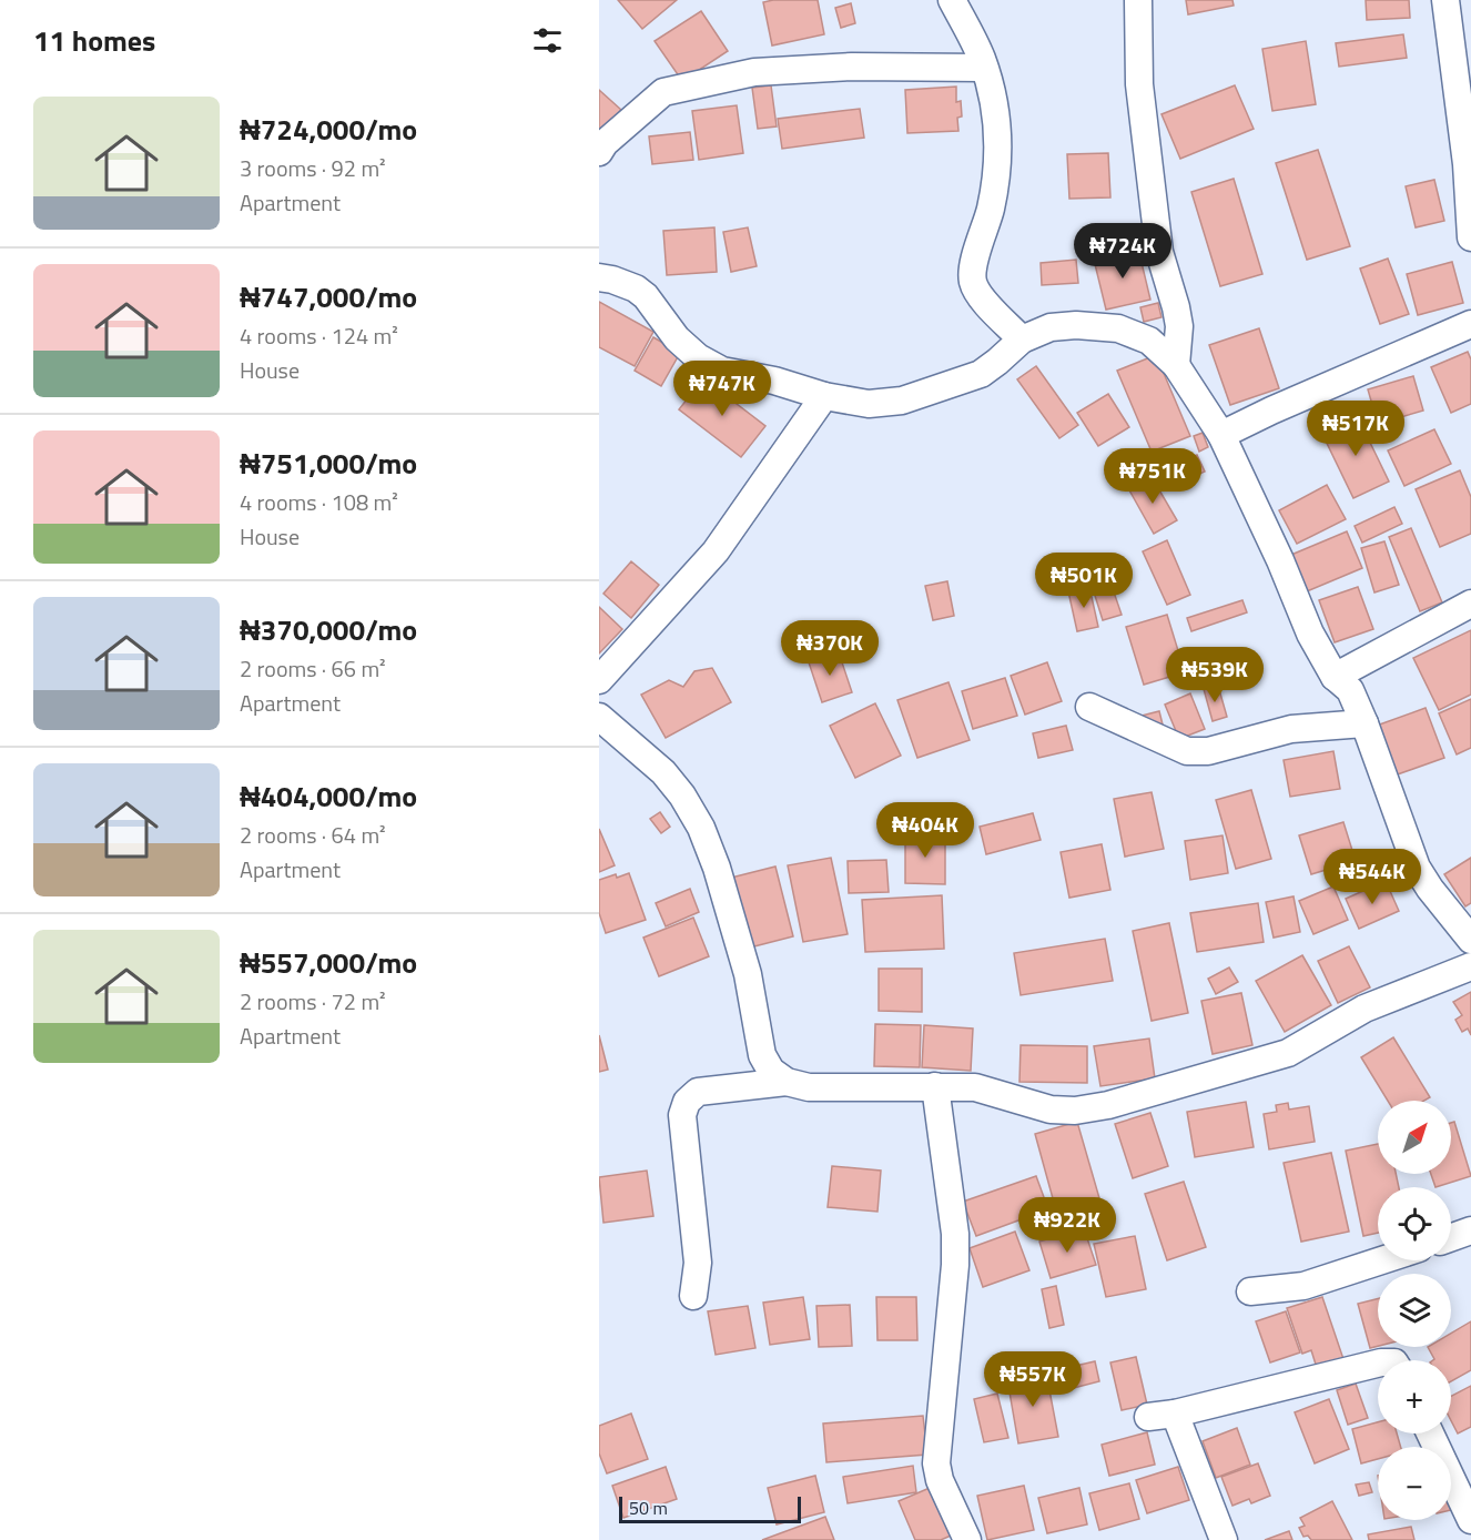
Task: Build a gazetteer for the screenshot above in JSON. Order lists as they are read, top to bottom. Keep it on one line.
{"scale_bar":"50 m","north":"top right","page":{"heading":"11 homes","list":[{"name":"₦724,000/mo","note":"3 rooms · 92 m² · Apartment"},{"name":"₦747,000/mo","note":"4 rooms · 124 m² · House"},{"name":"₦751,000/mo","note":"4 rooms · 108 m² · House"},{"name":"₦370,000/mo","note":"2 rooms · 66 m² · Apartment"},{"name":"₦404,000/mo","note":"2 rooms · 64 m² · Apartment"},{"name":"₦557,000/mo","note":"2 rooms · 72 m² · Apartment"}],"price":["₦724K","₦747K","₦517K","₦751K","₦501K","₦370K","₦539K","₦404K","₦544K","₦922K","₦557K"],"map_buttons":["+","−"],"scale":"50 m"}}
